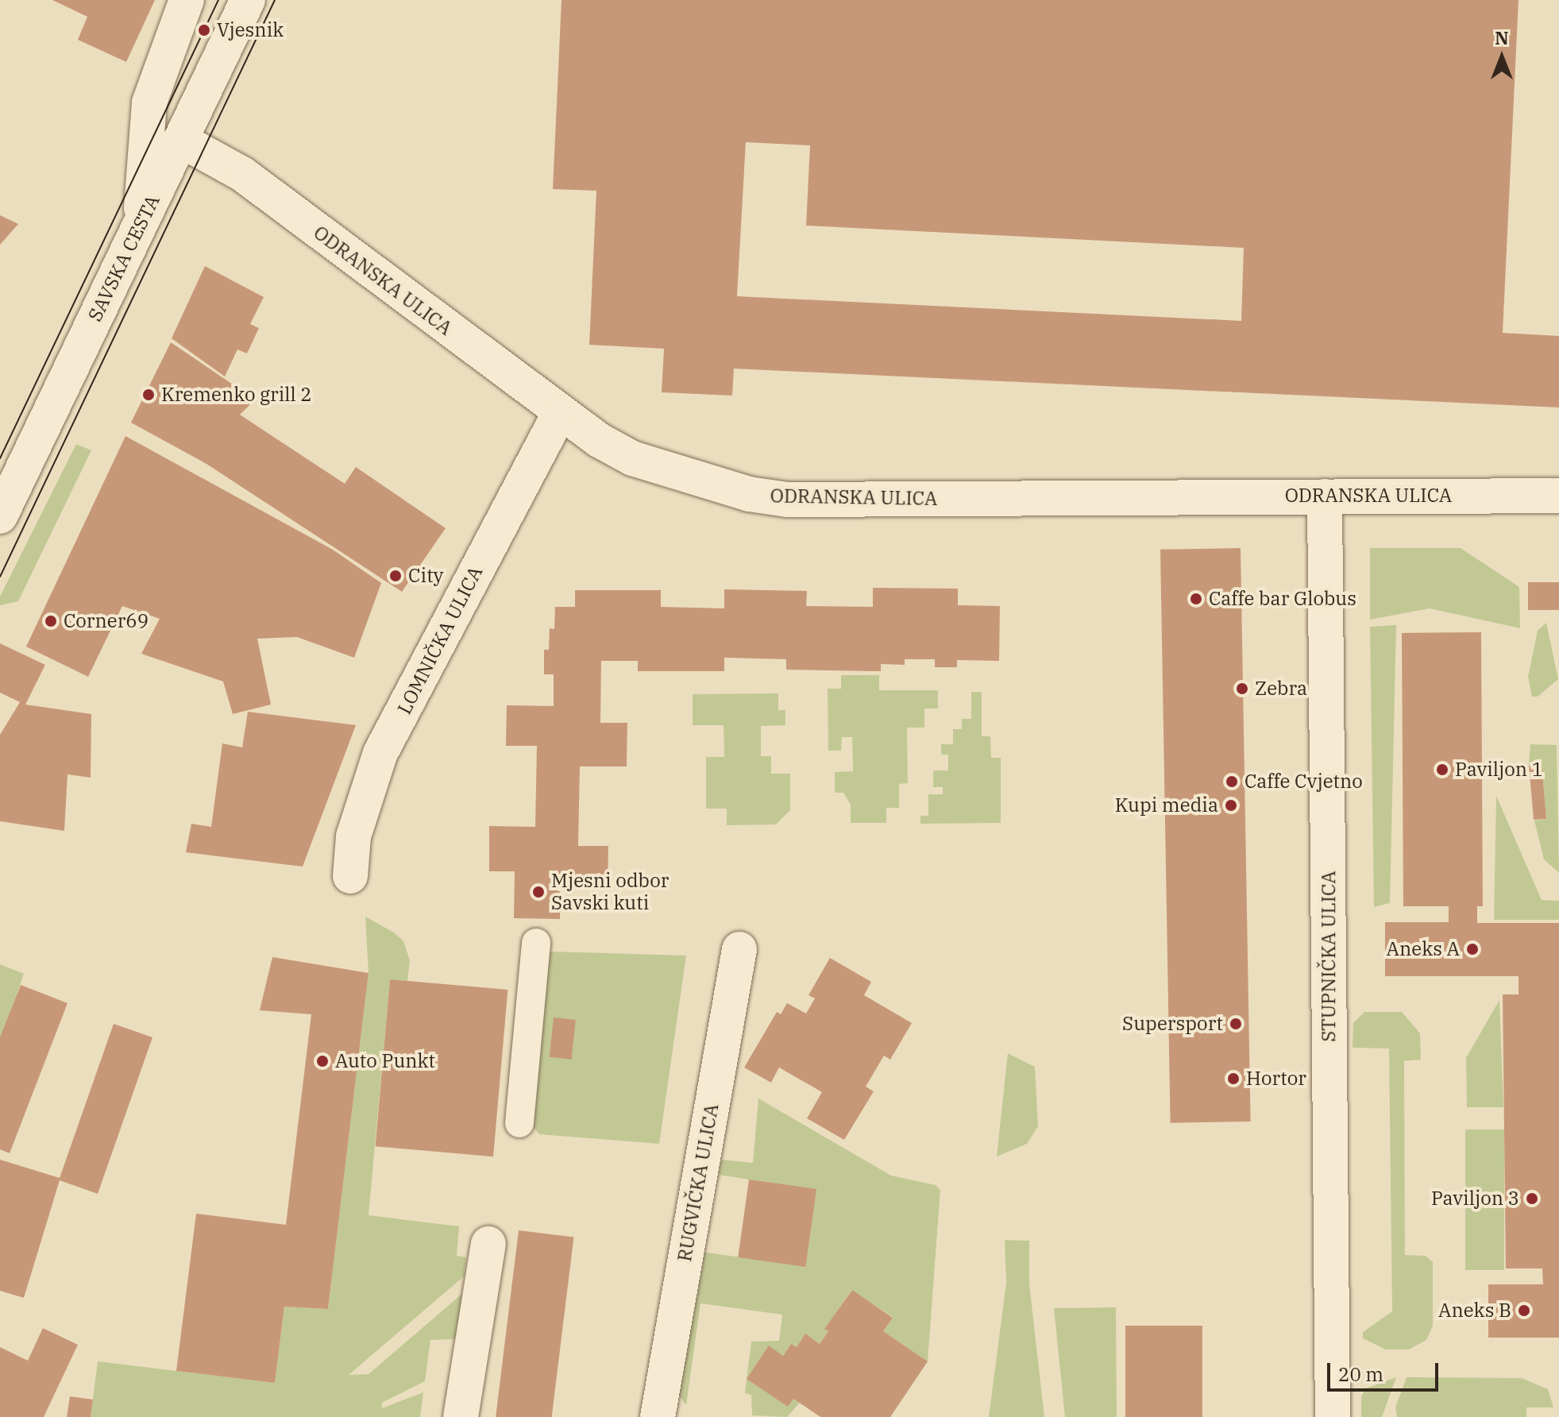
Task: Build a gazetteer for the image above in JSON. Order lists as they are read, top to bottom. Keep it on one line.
{"streets":{"street":["SAVSKA CESTA","ODRANSKA ULICA","LOMNIČKA ULICA","STUPNIČKA ULICA","RUGVIČKA ULICA"]},"crossings":[["SAVSKA CESTA","ODRANSKA ULICA"],["ODRANSKA ULICA","LOMNIČKA ULICA"],["ODRANSKA ULICA","STUPNIČKA ULICA"]],"places":["Vjesnik","Kremenko grill 2","City","Caffe bar Globus","Corner69","Zebra","Paviljon 1","Caffe Cvjetno","Kupi media","Mjesni odbor Savski kuti","Aneks A","Supersport","Auto Punkt","Hortor","Paviljon 3","Aneks B"],"scale_bar":"20 m","north":"top"}
